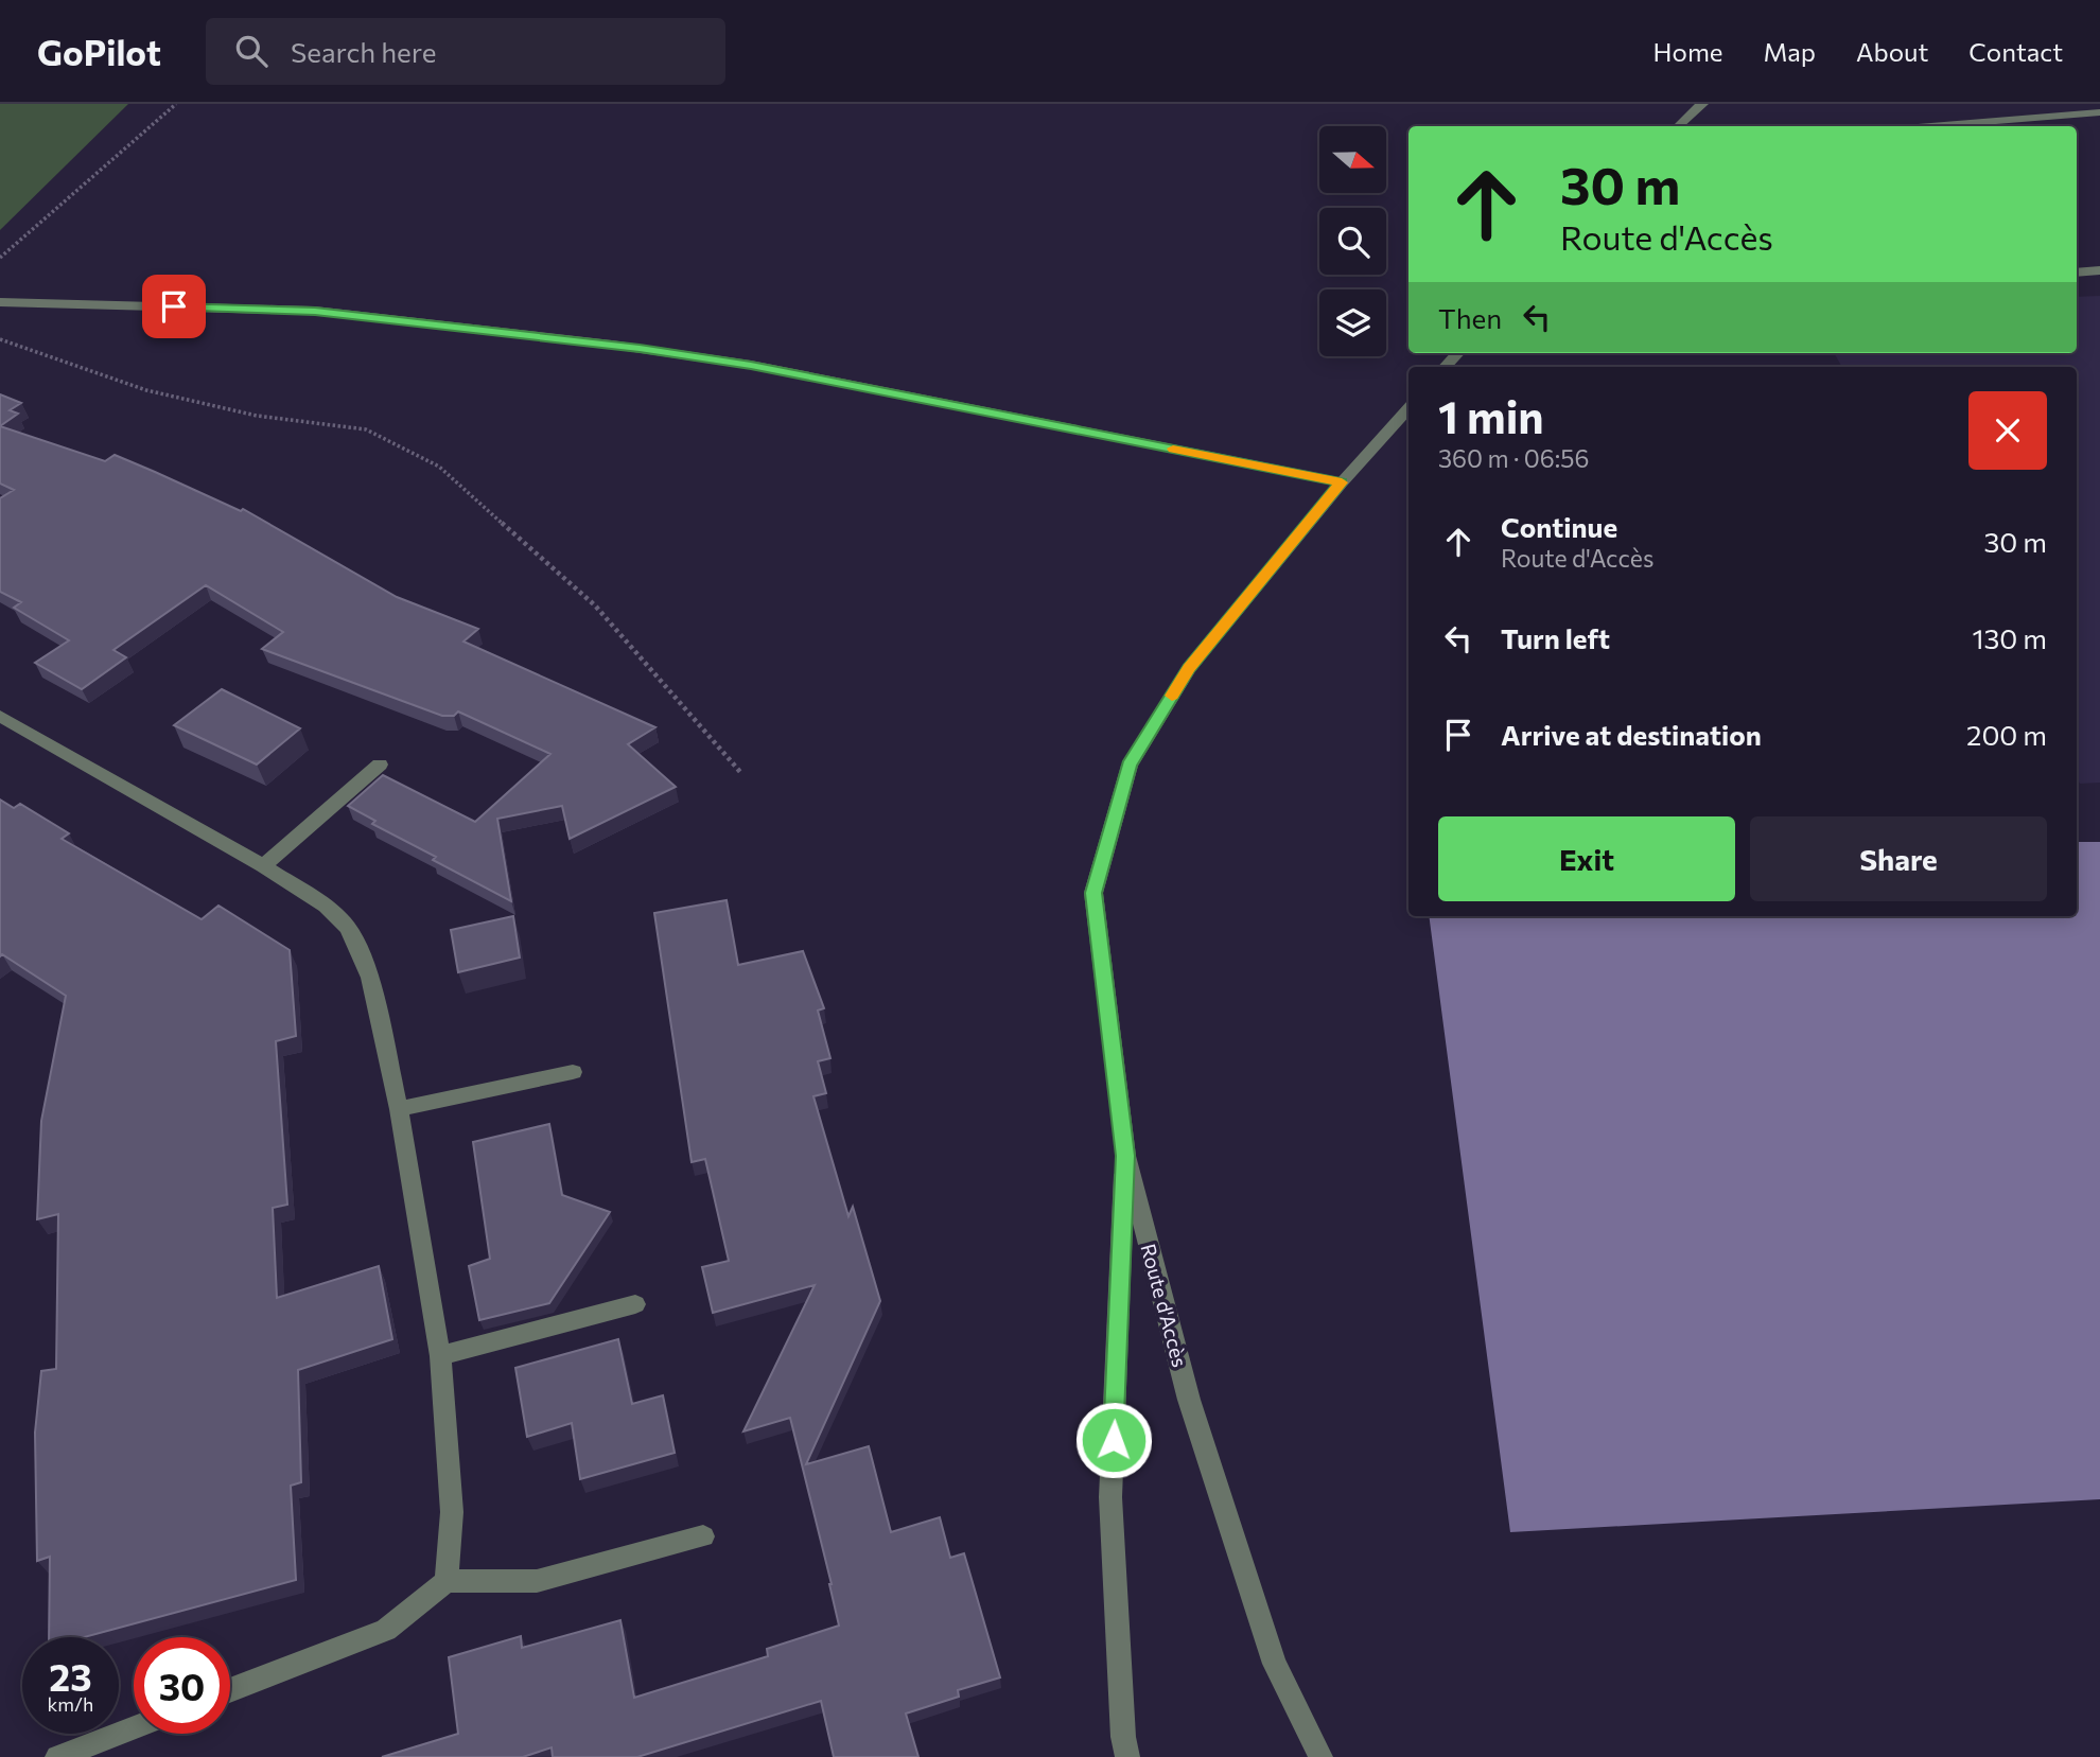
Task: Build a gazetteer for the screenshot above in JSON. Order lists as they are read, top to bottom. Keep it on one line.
{"streets":{"street":["Route d'Accès"]},"north":"right","page":{"header":"GoPilot","search":"Search here","nav":["Home","Map","About","Contact"],"turn":["30 m","Route d'Accès"],"then":"Then","heading":["1 min","360 m · 06:56"],"list":[{"name":"Continue","note":"Route d'Accès","value":"30 m"},{"name":"Turn left","value":"130 m"},{"name":"Arrive at destination","value":"200 m"}],"buttons":["Exit","Share"],"speed":"23 km/h","limit":"30"}}
